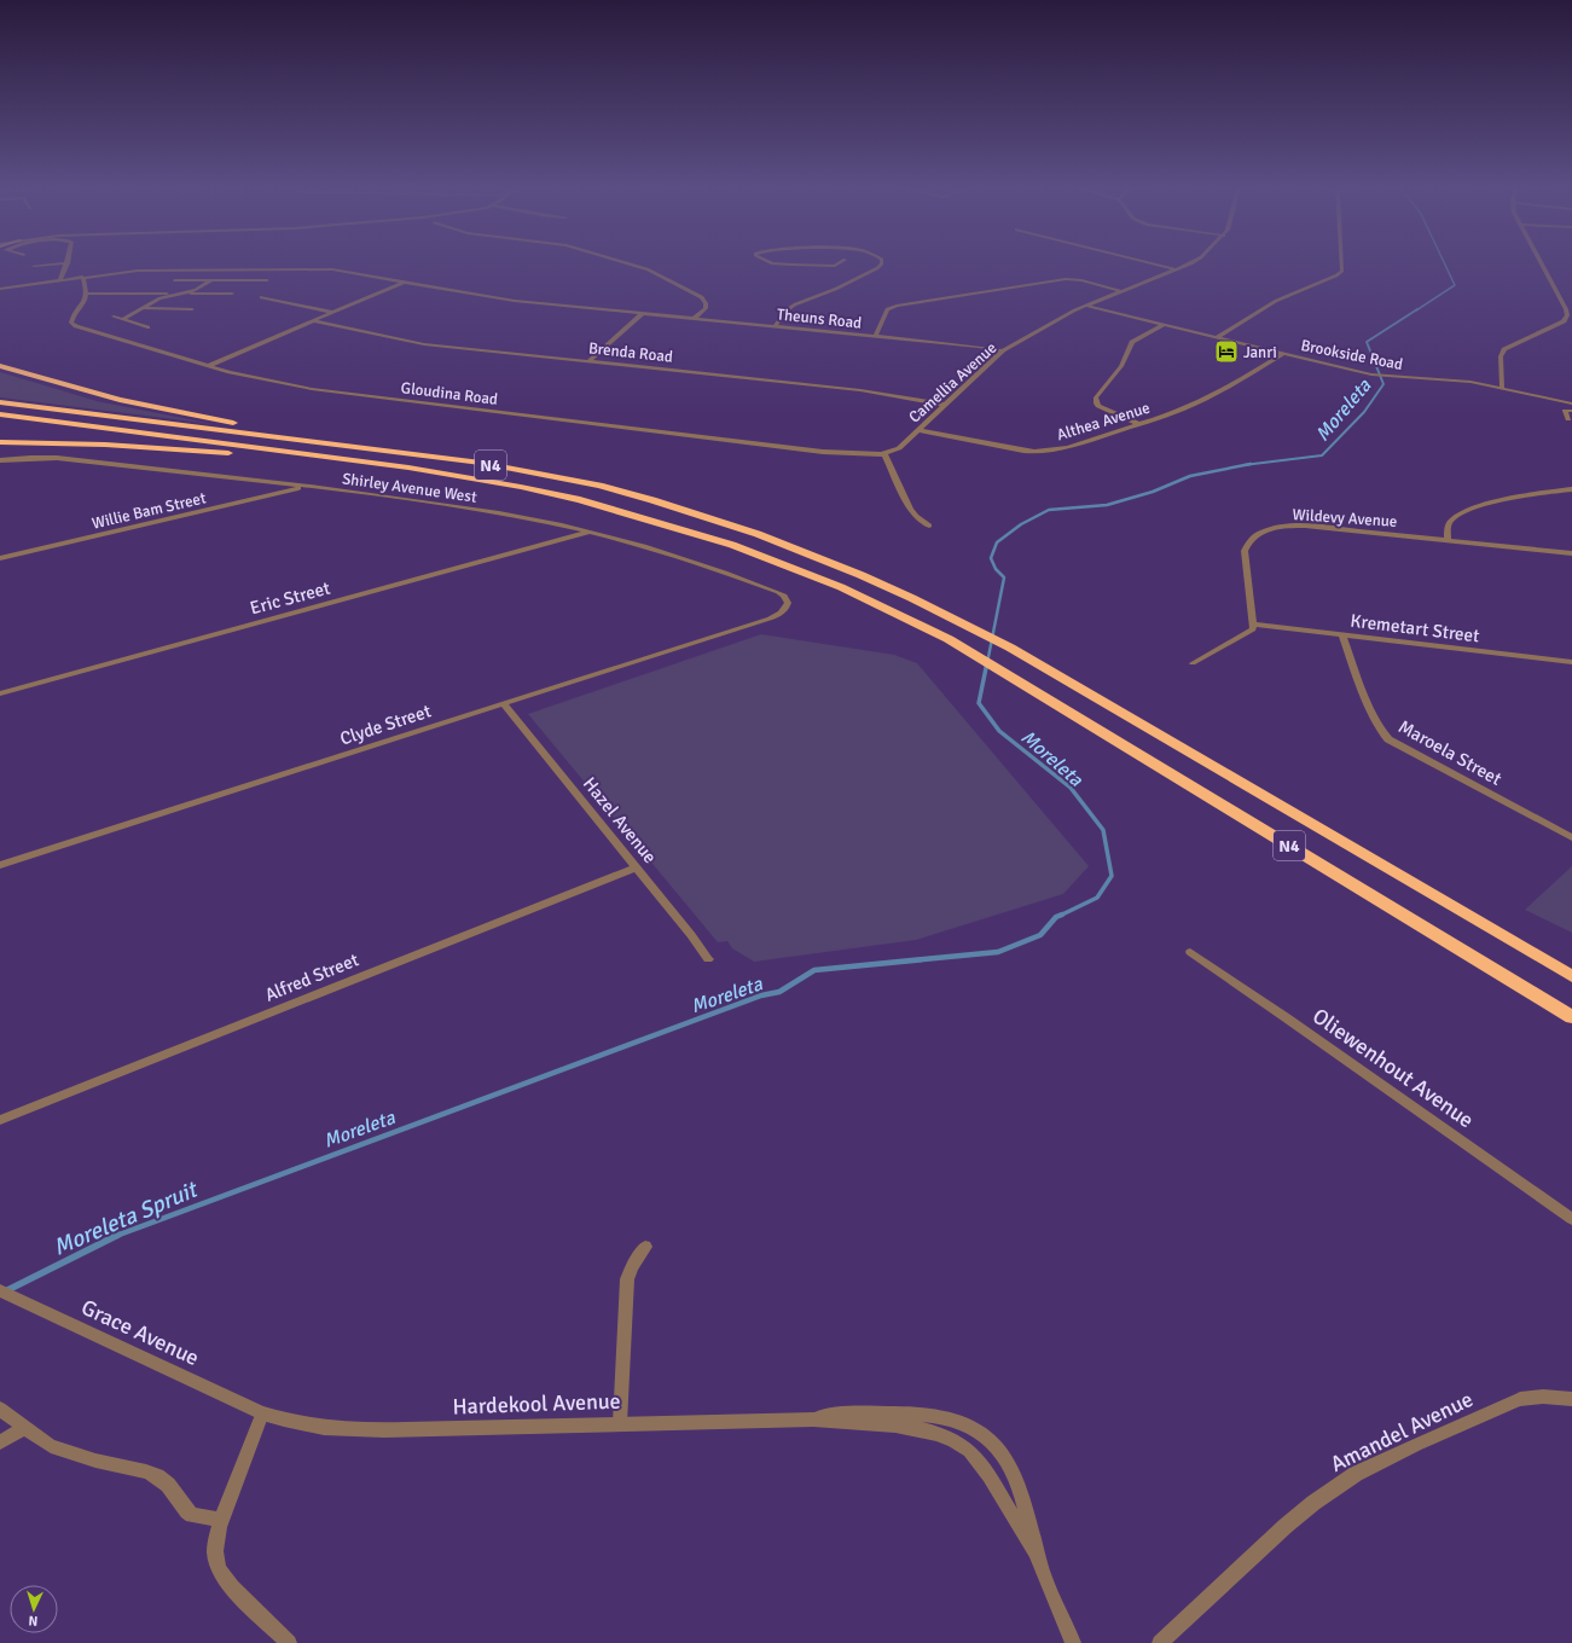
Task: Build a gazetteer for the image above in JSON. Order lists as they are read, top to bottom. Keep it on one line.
{"streets":{"highway":["N4"],"street":["Theuns Road","Brenda Road","Brookside Road","Camellia Avenue","Gloudina Road","Althea Avenue","Shirley Avenue West","Willie Bam Street","Wildevy Avenue","Eric Street","Kremetart Street","Clyde Street","Maroela Street","Hazel Avenue","Alfred Street","Oliewenhout Avenue","Grace Avenue","Hardekool Avenue","Amandel Avenue"]},"crossings":[["Theuns Road","Camellia Avenue"],["Brenda Road","Camellia Avenue"],["Brookside Road","Camellia Avenue"],["Brookside Road","Althea Avenue"],["Camellia Avenue","Gloudina Road"],["Camellia Avenue","Althea Avenue"],["Shirley Avenue West","Willie Bam Street"],["Shirley Avenue West","Eric Street"],["Shirley Avenue West","Clyde Street"],["Wildevy Avenue","Kremetart Street"],["Kremetart Street","Maroela Street"],["Clyde Street","Hazel Avenue"],["Hazel Avenue","Alfred Street"],["Grace Avenue","Hardekool Avenue"]],"water":["Moreleta","Moreleta Spruit"],"places":{"hotel":["Janri"]},"north":"bottom"}
